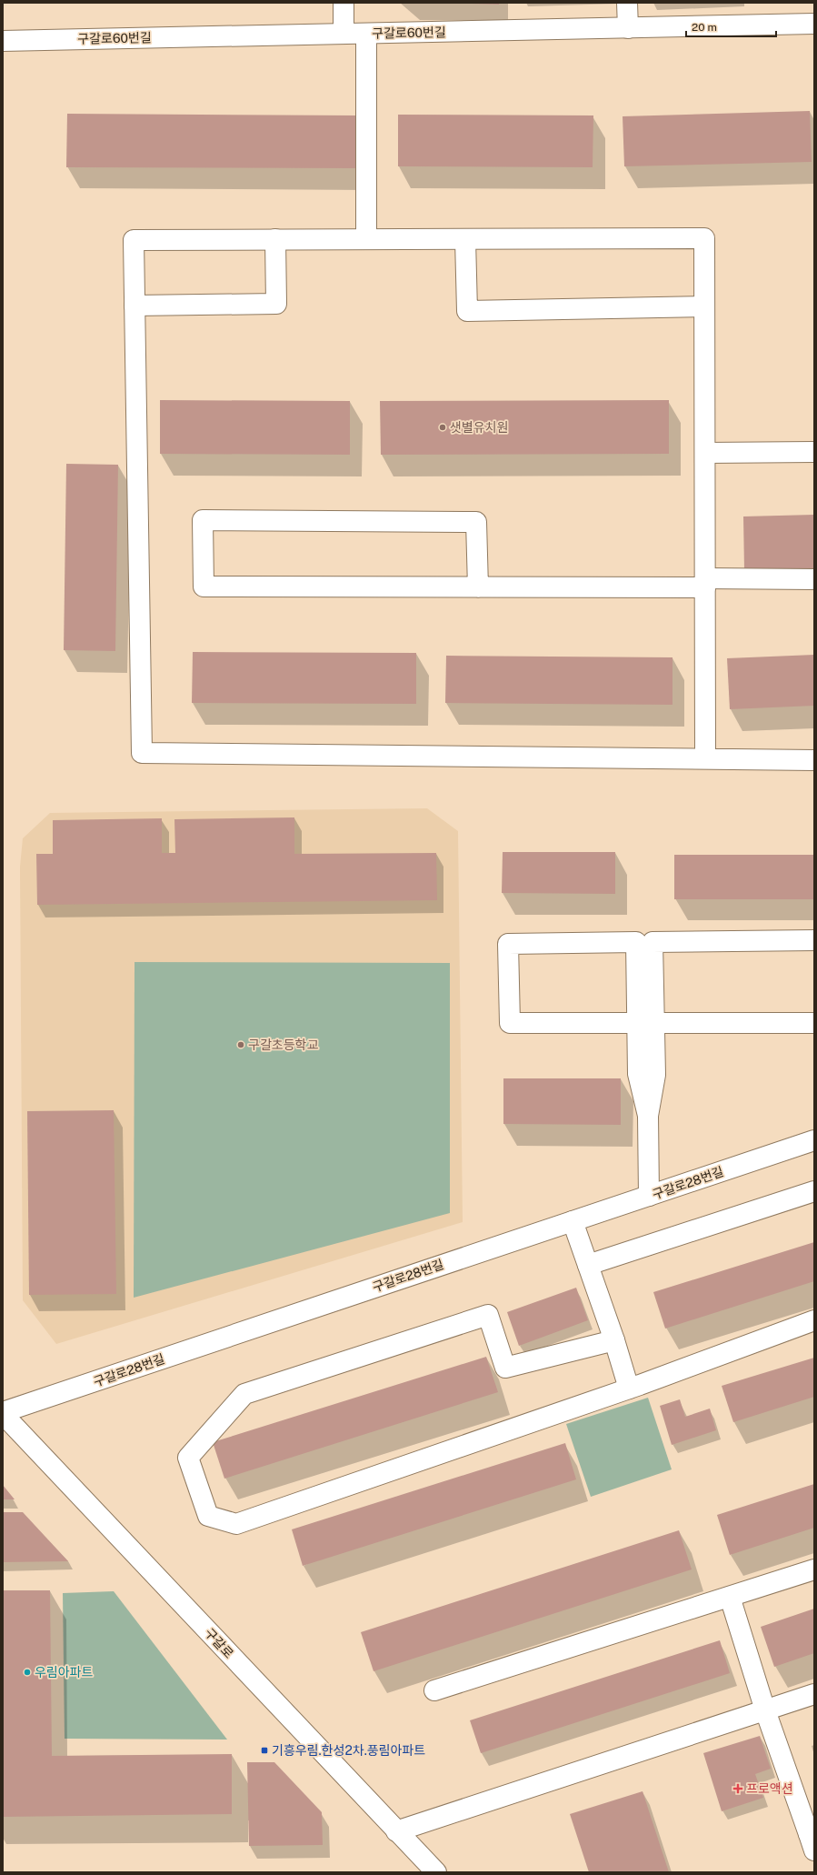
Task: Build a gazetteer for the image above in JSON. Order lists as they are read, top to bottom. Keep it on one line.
{"streets":{"street":["구갈로60번길","구갈로28번길","구갈로"]},"crossings":[["구갈로28번길","구갈로"]],"places":{"other":["샛별유치원","구갈초등학교","우림아파트"],"transit":["기흥우림.한성2차.풍림아파트"],"health":["프로액션"]},"scale_bar":"20 m"}
